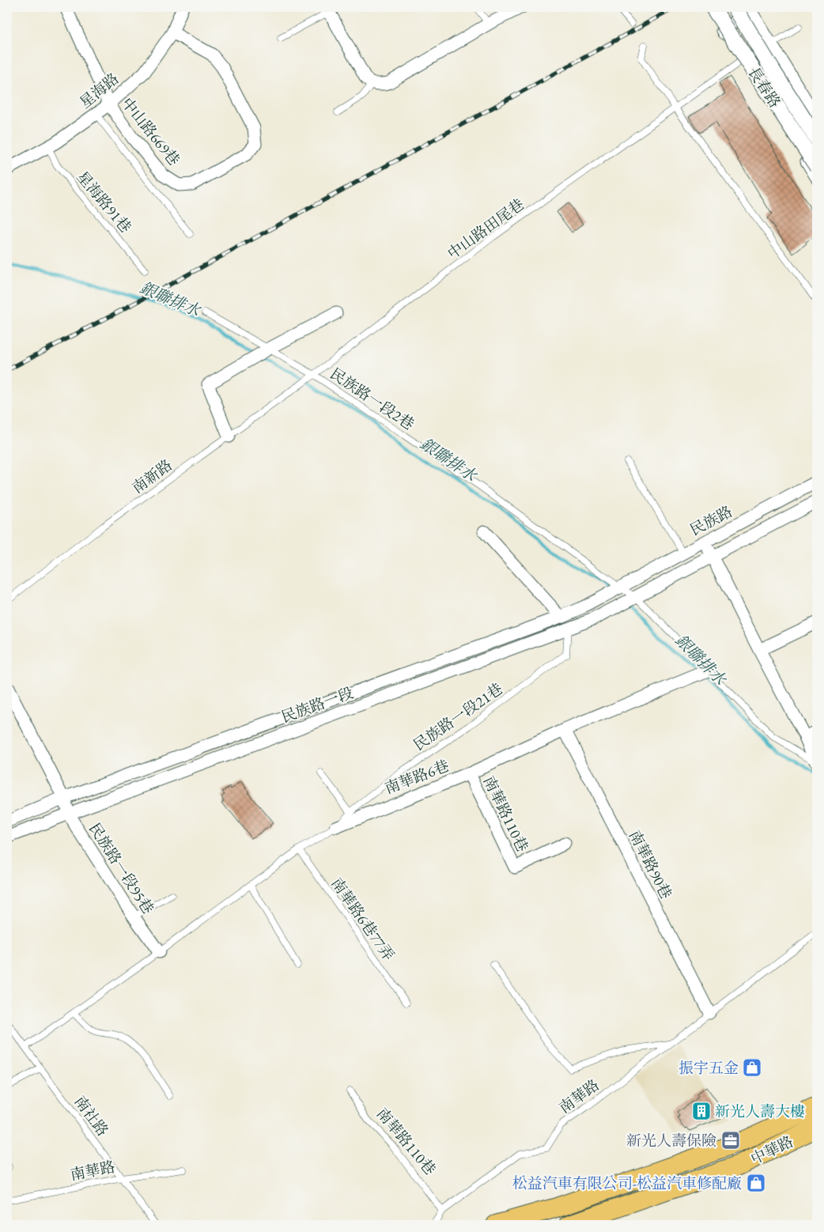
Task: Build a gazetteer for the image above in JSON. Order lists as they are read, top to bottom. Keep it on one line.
{"streets":{"main road":["中華路"],"street":["長春路","星海路","中山路669巷","民族路","民族路一段","南華路6巷","南華路110巷","南華路90巷","民族路一段95巷"],"lane":["星海路91巷","中山路田尾巷","民族路一段2巷","南新路","民族路一段21巷","南華路6巷77弄","南華路","南社路"]},"crossings":[["星海路","中山路669巷"],["星海路","星海路91巷"],["中山路田尾巷","民族路一段2巷"],["中山路田尾巷","南新路"],["民族路一段2巷","南新路"],["民族路一段2巷","民族路"],["民族路一段2巷","民族路一段"],["民族路一段2巷","南華路6巷"],["民族路","民族路一段"],["民族路一段","民族路一段21巷"],["民族路一段","民族路一段95巷"],["民族路一段21巷","南華路6巷"],["南華路6巷","南華路110巷"],["南華路6巷","南華路90巷"],["南華路6巷","民族路一段95巷"],["南華路6巷","南華路6巷77弄"],["南華路6巷","南社路"],["南華路110巷","南華路"],["南華路90巷","南華路"],["南華路","南社路"]],"water":["銀聯排水"],"places":{"shop":["振宇五金","松益汽車有限公司-松益汽車修配廠"],"building":["新光人壽大樓"],"office":["新光人壽保險"]}}
